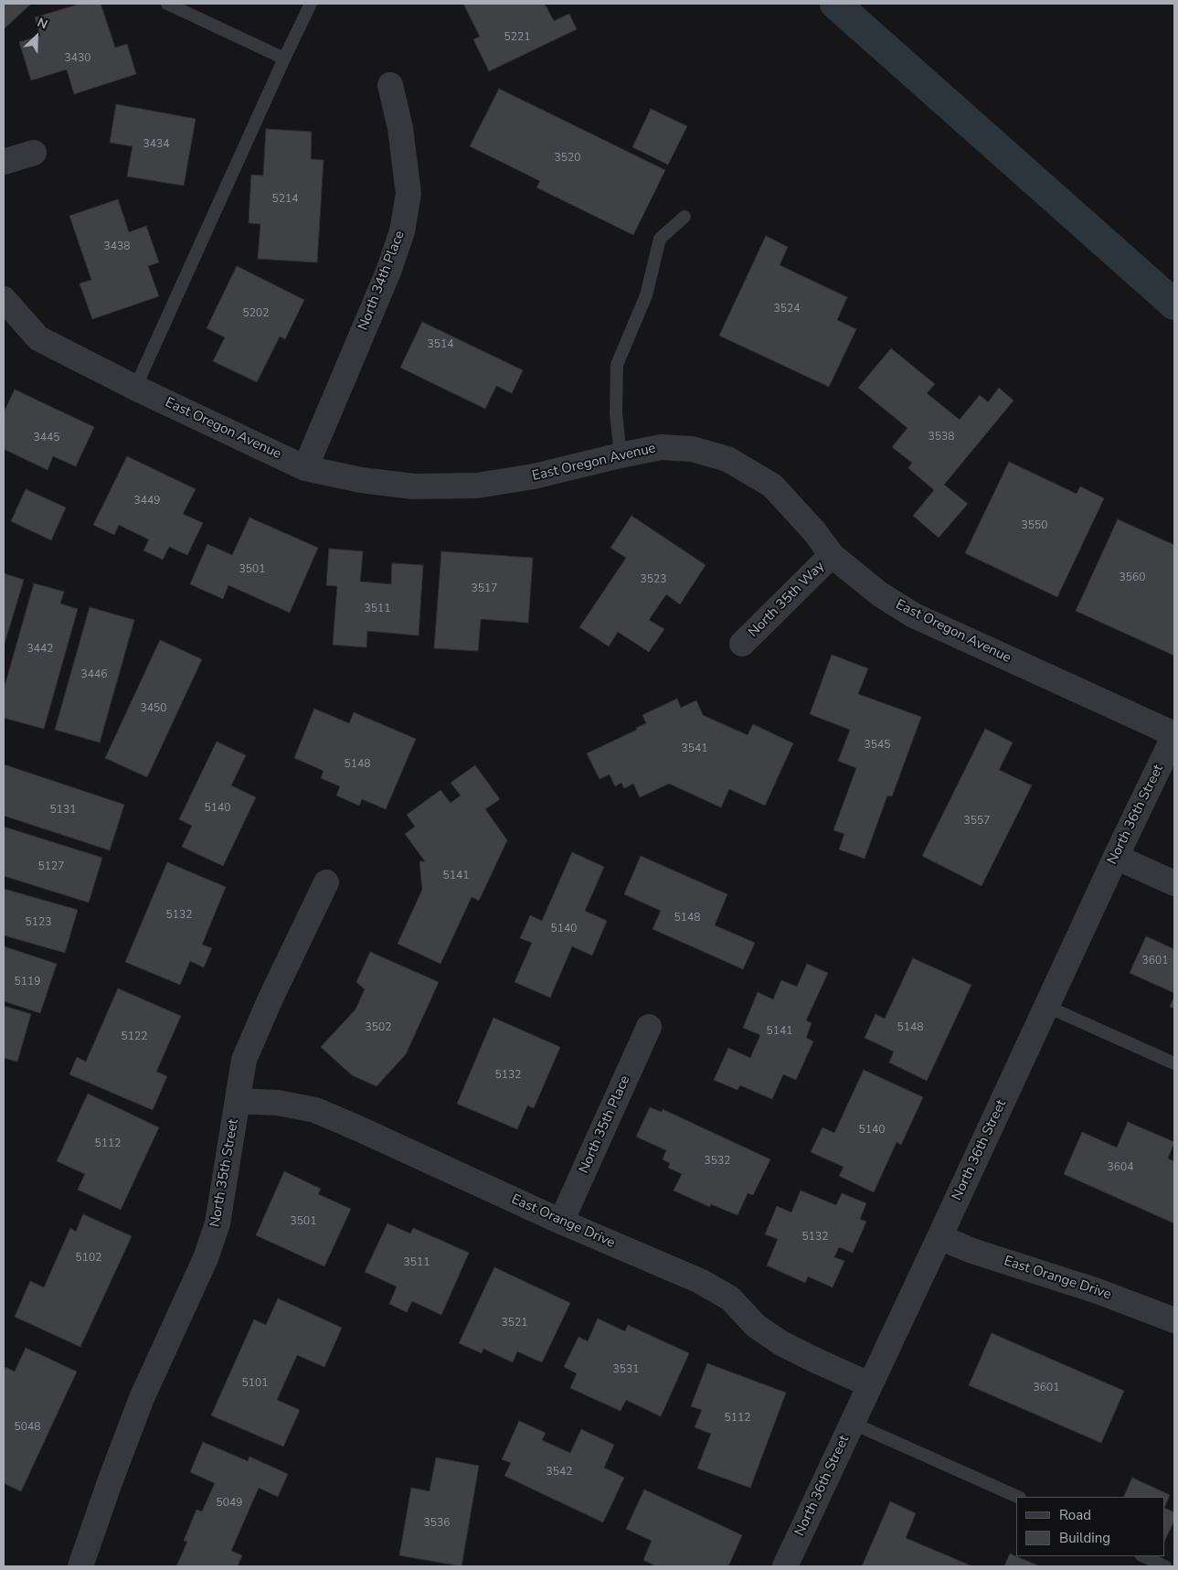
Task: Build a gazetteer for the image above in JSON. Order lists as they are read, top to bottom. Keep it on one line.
{"streets":{"street":["North 34th Place","East Oregon Avenue","North 35th Way","North 36th Street","North 35th Place","North 35th Street","East Orange Drive"]},"crossings":[["North 34th Place","East Oregon Avenue"],["East Oregon Avenue","North 35th Way"],["East Oregon Avenue","North 36th Street"],["North 36th Street","East Orange Drive"],["North 35th Place","East Orange Drive"],["North 35th Street","East Orange Drive"]],"house_numbers":["5221","3430","3434","3520","5214","3438","3524","5202","3514","3538","3445","3449","3550","3501","3560","3523","3517","3511","3442","3446","3450","3545","3541","5148","5140","5131","3557","5127","5141","5132","5148","5123","5140","3601","5119","3502","5148","5141","5122","5132","5140","5112","3532","3604","3501","5132","5102","3511","3521","3531","5101","3601","5112","5048","3542","5049","3536"],"legend":["Road","Building"],"north":"top right"}
